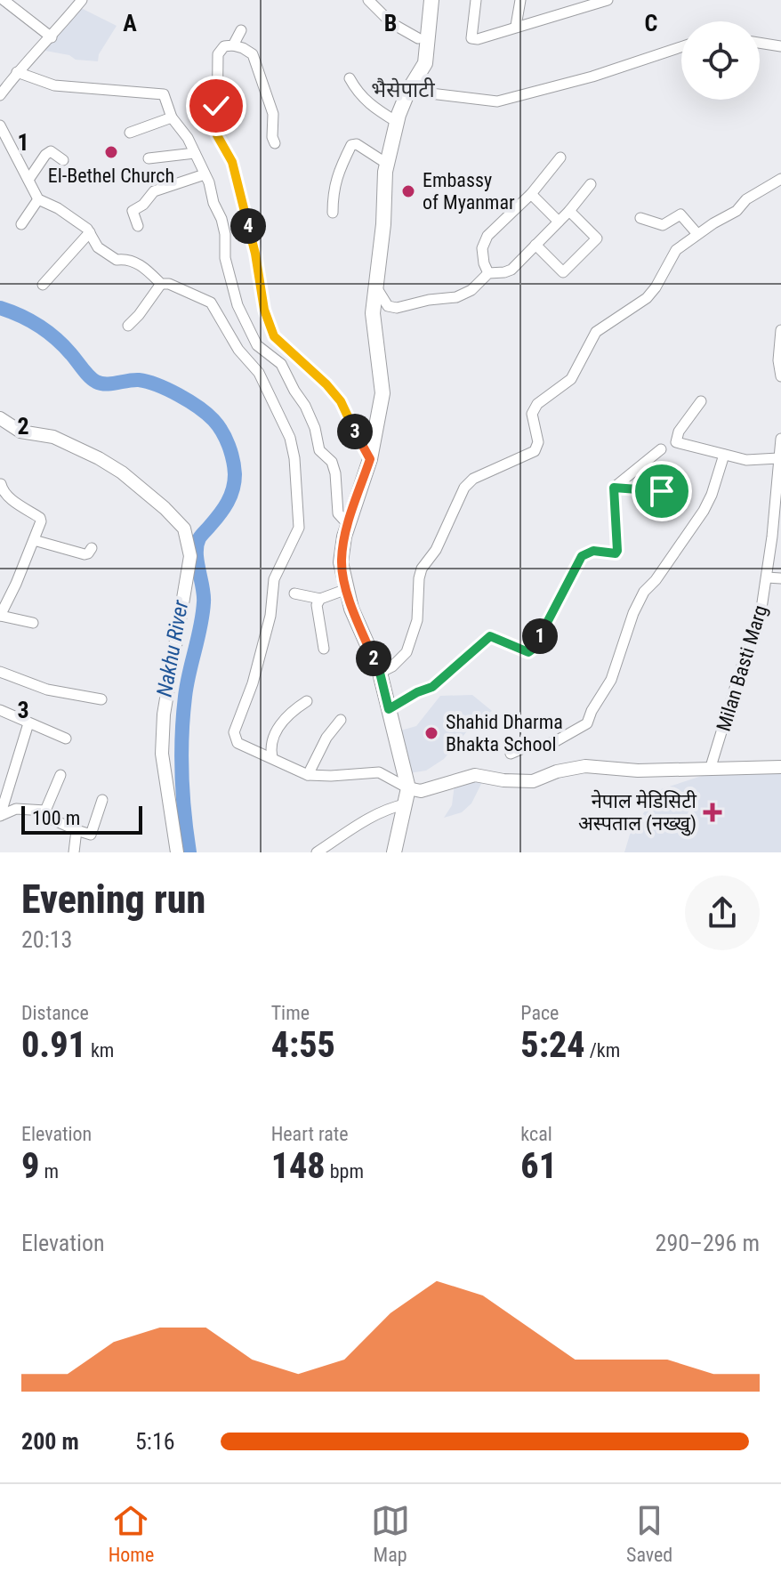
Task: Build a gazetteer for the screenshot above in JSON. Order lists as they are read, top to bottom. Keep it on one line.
{"streets":{"street":["Milan Basti Marg"]},"districts":["भैसेपाटी"],"water":["Nakhu River"],"places":{"other":["El-Bethel Church","Embassy of Myanmar","Shahid Dharma Bhakta School"],"health":["नेपाल मेडिसिटी अस्पताल (नख्खु)"]},"scale_bar":"100 m","page":{"pins":["4","3","1","2"],"scale":"100 m","heading":["Evening run","20:13"],"stats":[["Distance","0.91 km"],["Time","4:55"],["Pace","5:24 /km"],["Elevation","9 m"],["Heart rate","148 bpm"],["kcal","61"]],"chart":["Elevation","290–296 m"],"list":[{"name":"200 m","note":"5:16"}],"tabs":["Home","Map","Saved"]},"grid":{"columns":["A","B","C"],"rows":["1","2","3"]}}
